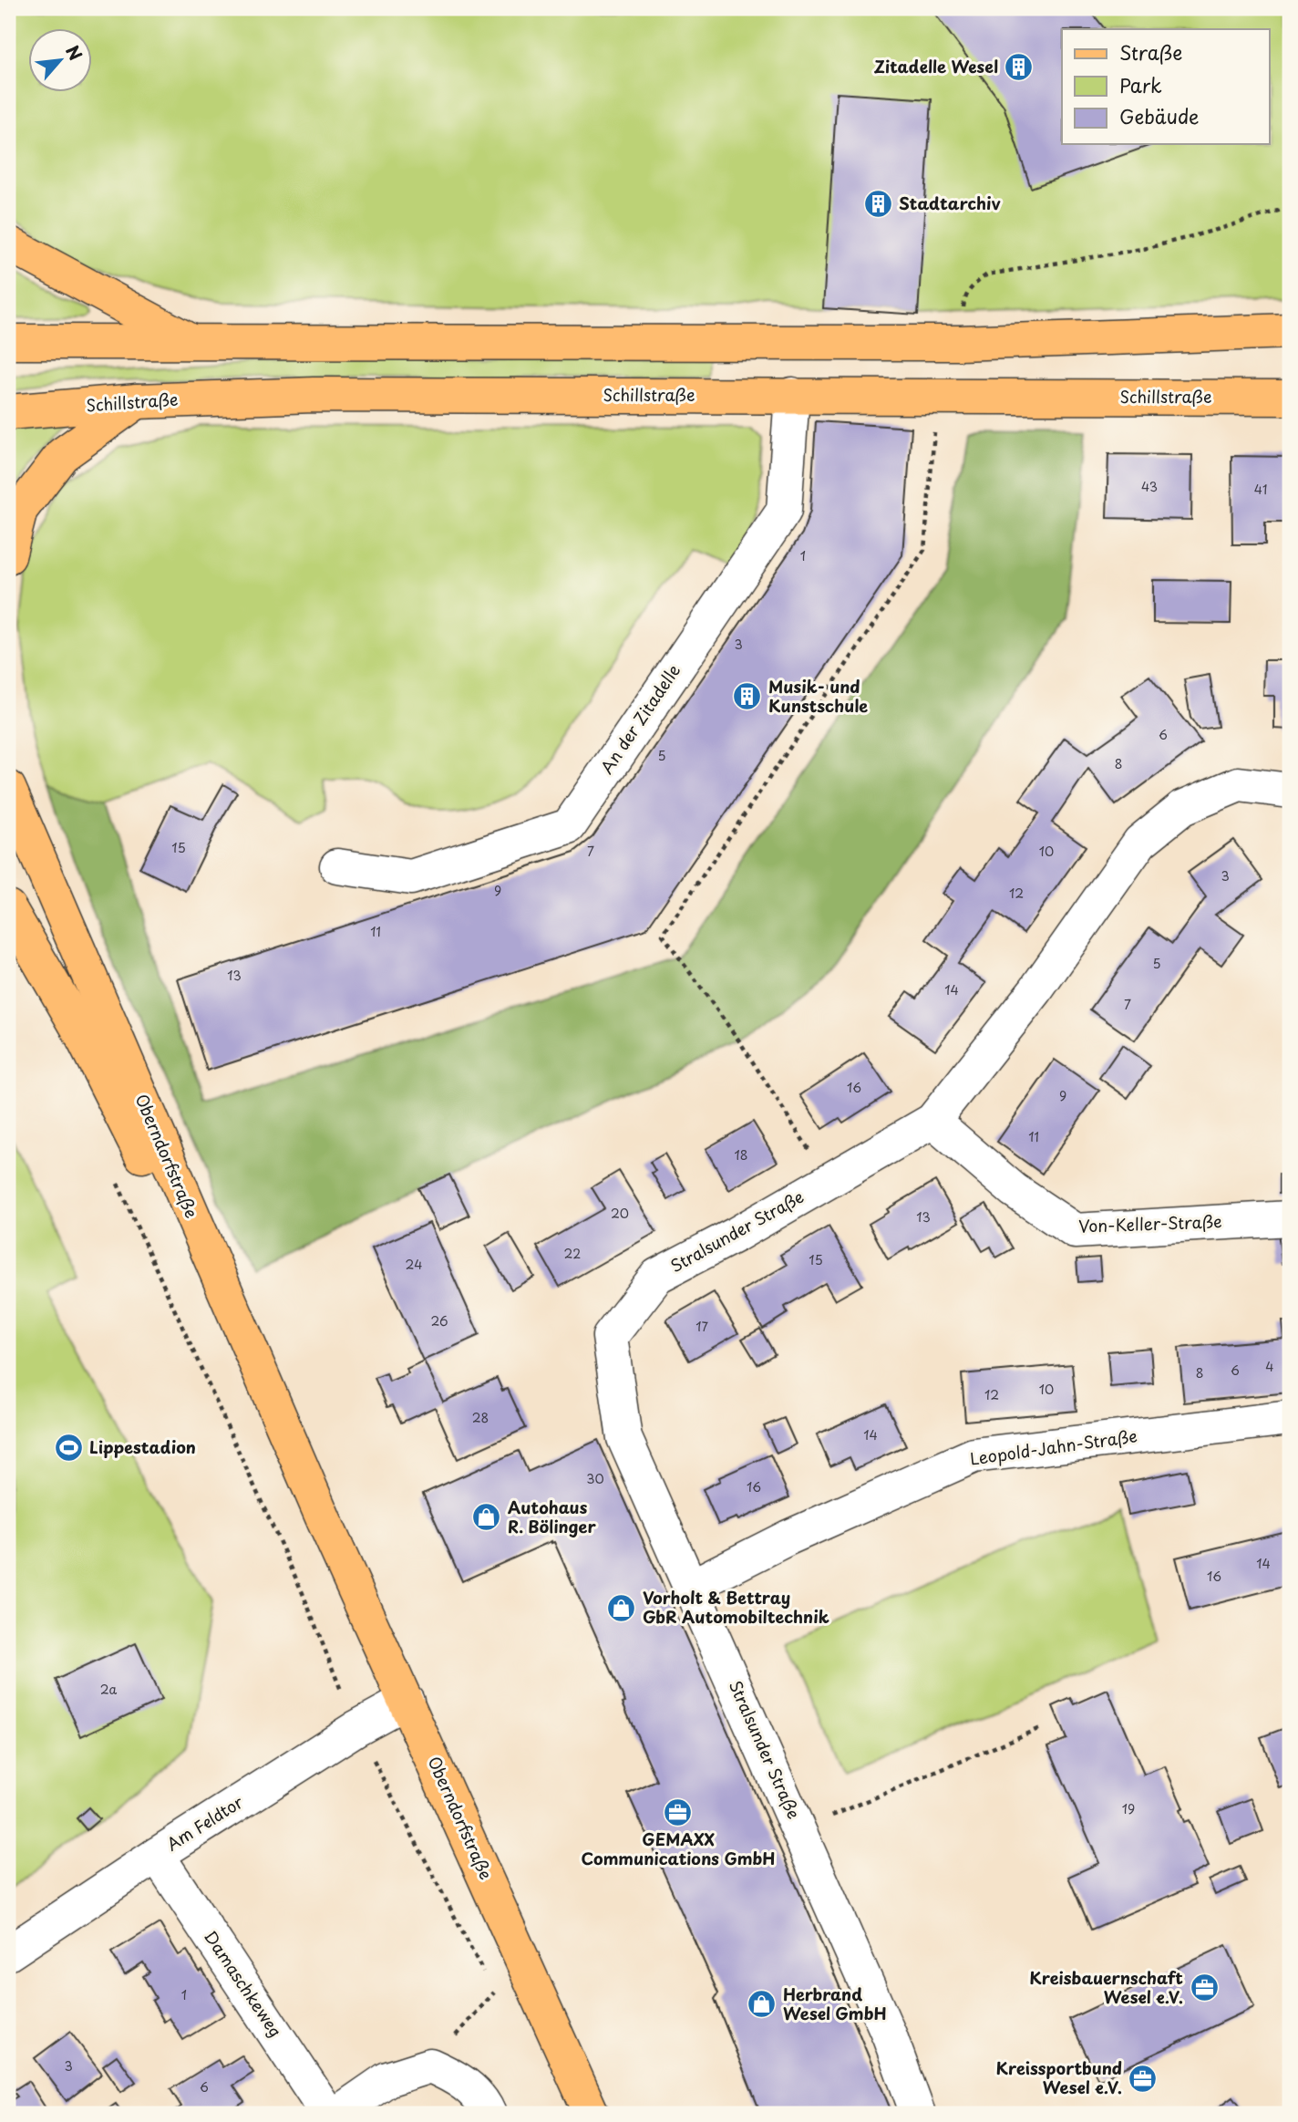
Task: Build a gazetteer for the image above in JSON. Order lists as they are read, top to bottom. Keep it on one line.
{"streets":{"main road":["Schillstraße","Oberndorfstraße"],"street":["An der Zitadelle","Von-Keller-Straße","Stralsunder Straße","Leopold-Jahn-Straße","Am Feldtor","Damaschkeweg"]},"crossings":[["Schillstraße","An der Zitadelle"],["Oberndorfstraße","Am Feldtor"],["Von-Keller-Straße","Stralsunder Straße"],["Stralsunder Straße","Leopold-Jahn-Straße"],["Am Feldtor","Damaschkeweg"]],"places":{"building":["Zitadelle Wesel","Stadtarchiv","Musik- und Kunstschule"],"sports":["Lippestadion"],"shop":["Autohaus R. Bölinger","Vorholt & Bettray GbR Automobiltechnik","Herbrand Wesel GmbH"],"office":["GEMAXX Communications GmbH","Kreisbauernschaft Wesel e.V.","Kreissportbund Wesel e.V."]},"house_numbers":["43","41","1","3","6","5","8","15","7","10","3","9","12","11","5","13","14","7","16","9","11","18","20","13","22","15","24","26","17","4","6","8","10","12","28","14","30","16","14","16","2a","19","1","3","6"],"legend":["Straße","Park","Gebäude"],"north":"top right"}
